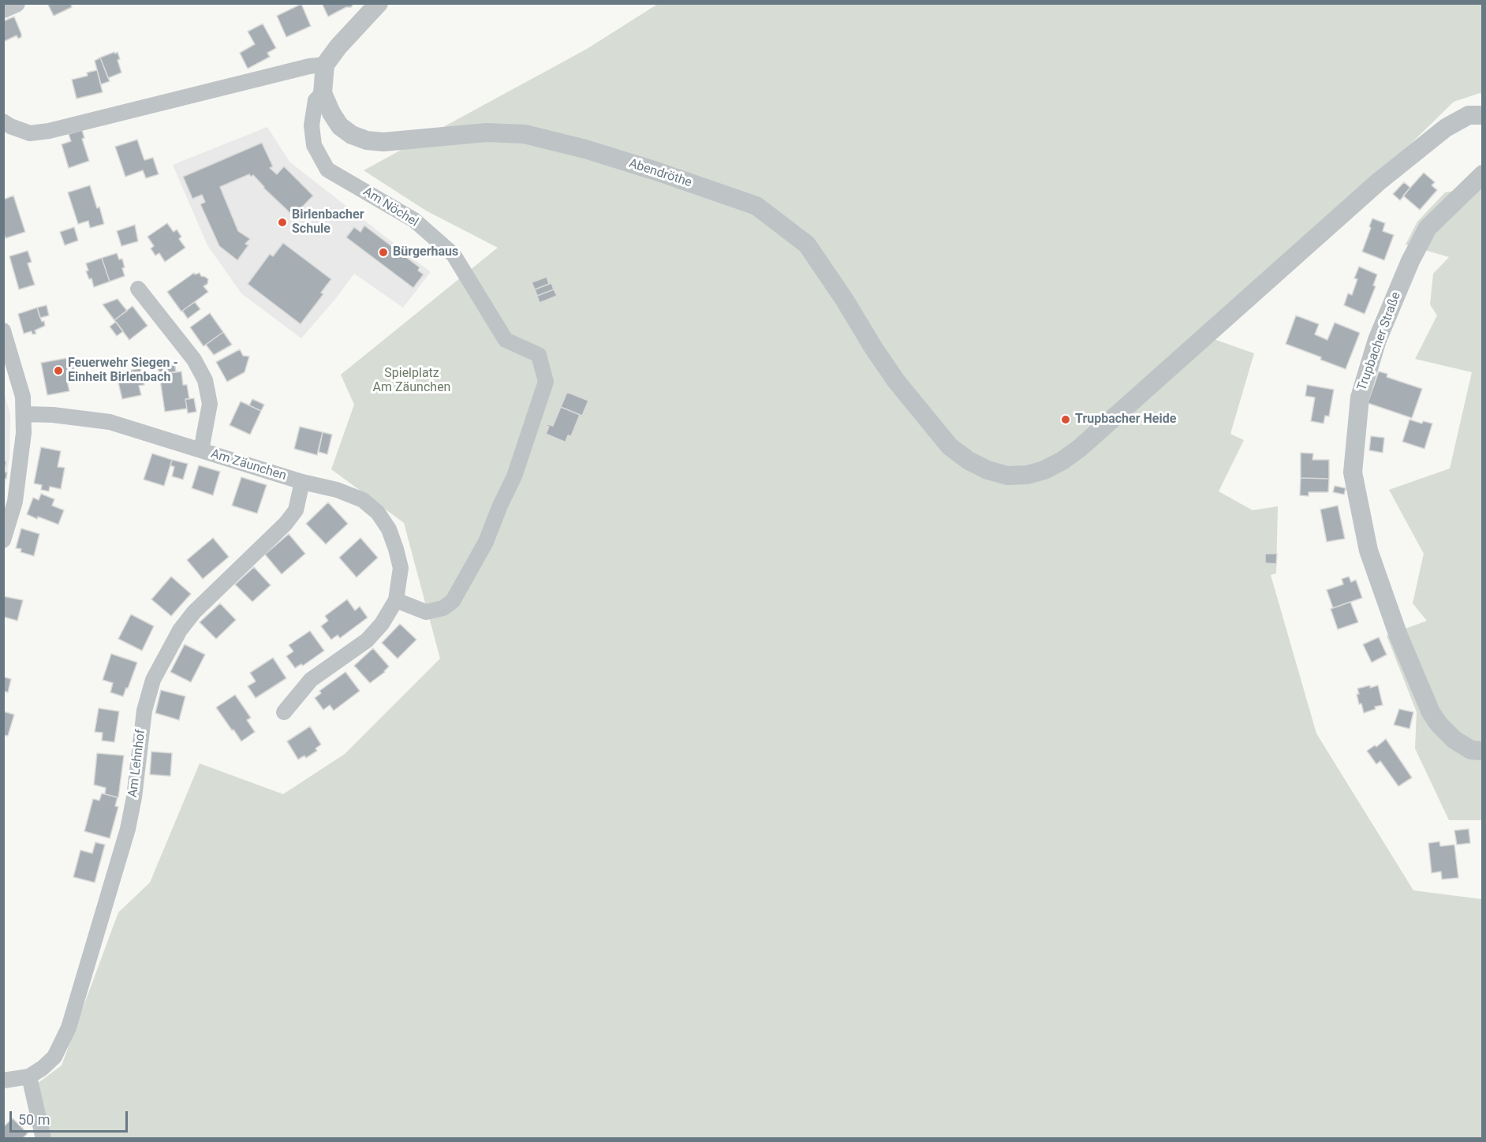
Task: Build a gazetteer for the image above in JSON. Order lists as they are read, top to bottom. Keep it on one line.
{"streets":{"street":["Abendröthe","Am Nöchel","Trupbacher Straße","Am Zäunchen","Am Lehnhof"]},"crossings":[["Abendröthe","Am Nöchel"],["Am Nöchel","Am Zäunchen"],["Am Zäunchen","Am Lehnhof"]],"parks":["Spielplatz Am Zäunchen"],"places":["Birlenbacher Schule","Bürgerhaus","Feuerwehr Siegen - Einheit Birlenbach","Trupbacher Heide"],"scale_bar":"50 m"}
